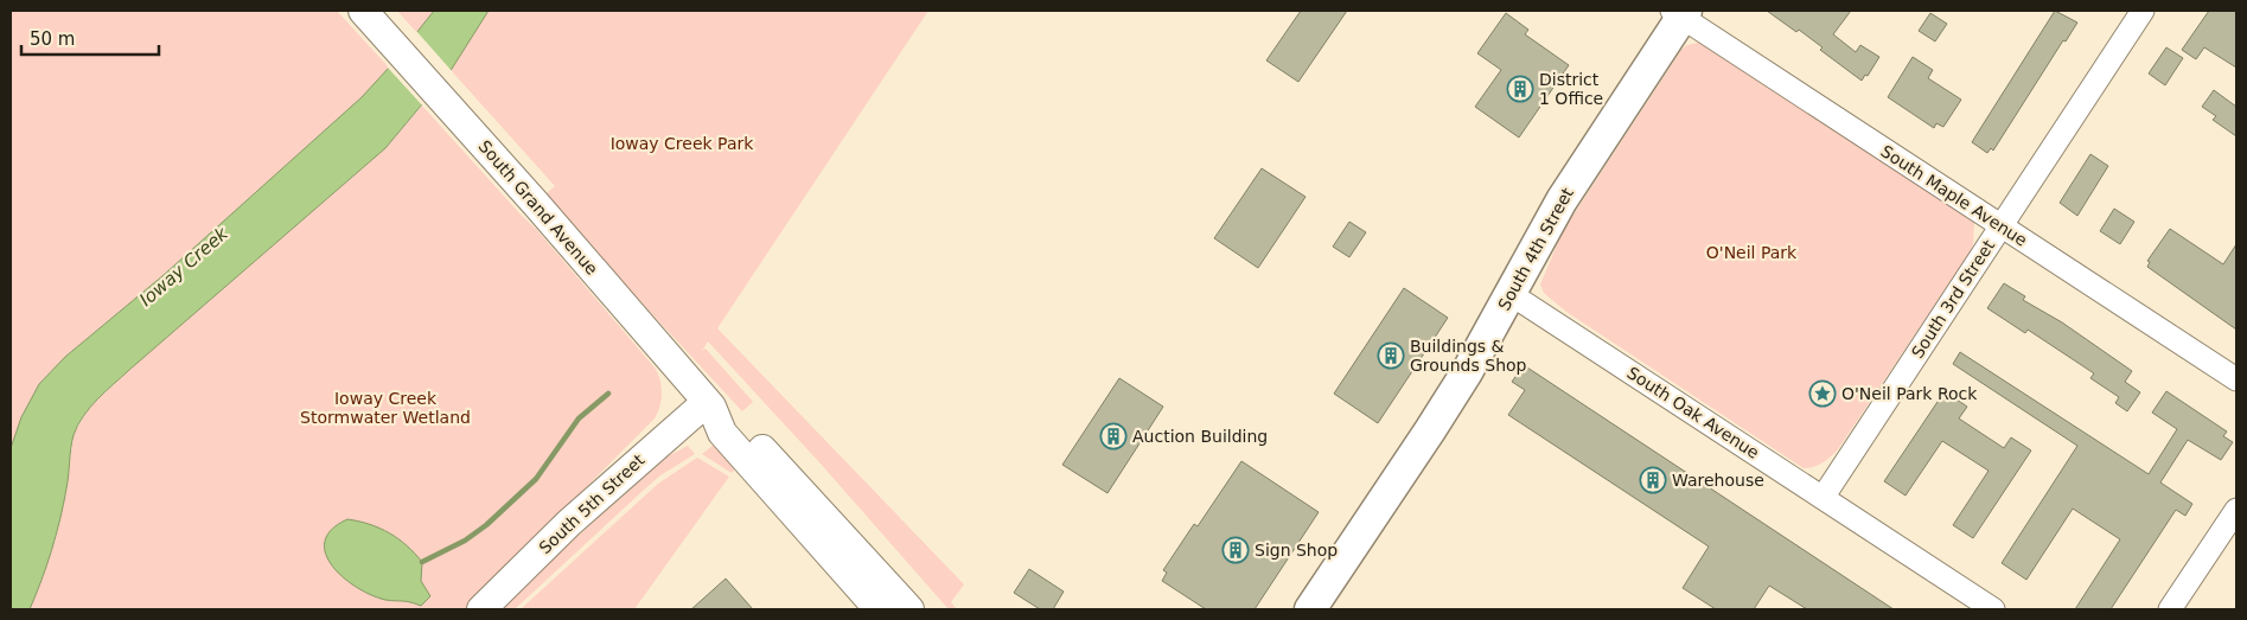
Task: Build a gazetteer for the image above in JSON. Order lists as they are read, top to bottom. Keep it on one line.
{"streets":{"main road":["South 4th Street"],"street":["South Maple Avenue","South Grand Avenue","South 3rd Street","South Oak Avenue","South 5th Street"]},"crossings":[["South Maple Avenue","South 4th Street"],["South Maple Avenue","South 3rd Street"],["South Grand Avenue","South 5th Street"],["South 4th Street","South Oak Avenue"],["South 3rd Street","South Oak Avenue"]],"water":["Ioway Creek"],"parks":["Ioway Creek Park","O'Neil Park","Ioway Creek Stormwater Wetland"],"places":{"building":["District 1 Office","Buildings & Grounds Shop","Auction Building","Warehouse","Sign Shop"],"place":["O'Neil Park Rock"]},"scale_bar":"50 m"}
